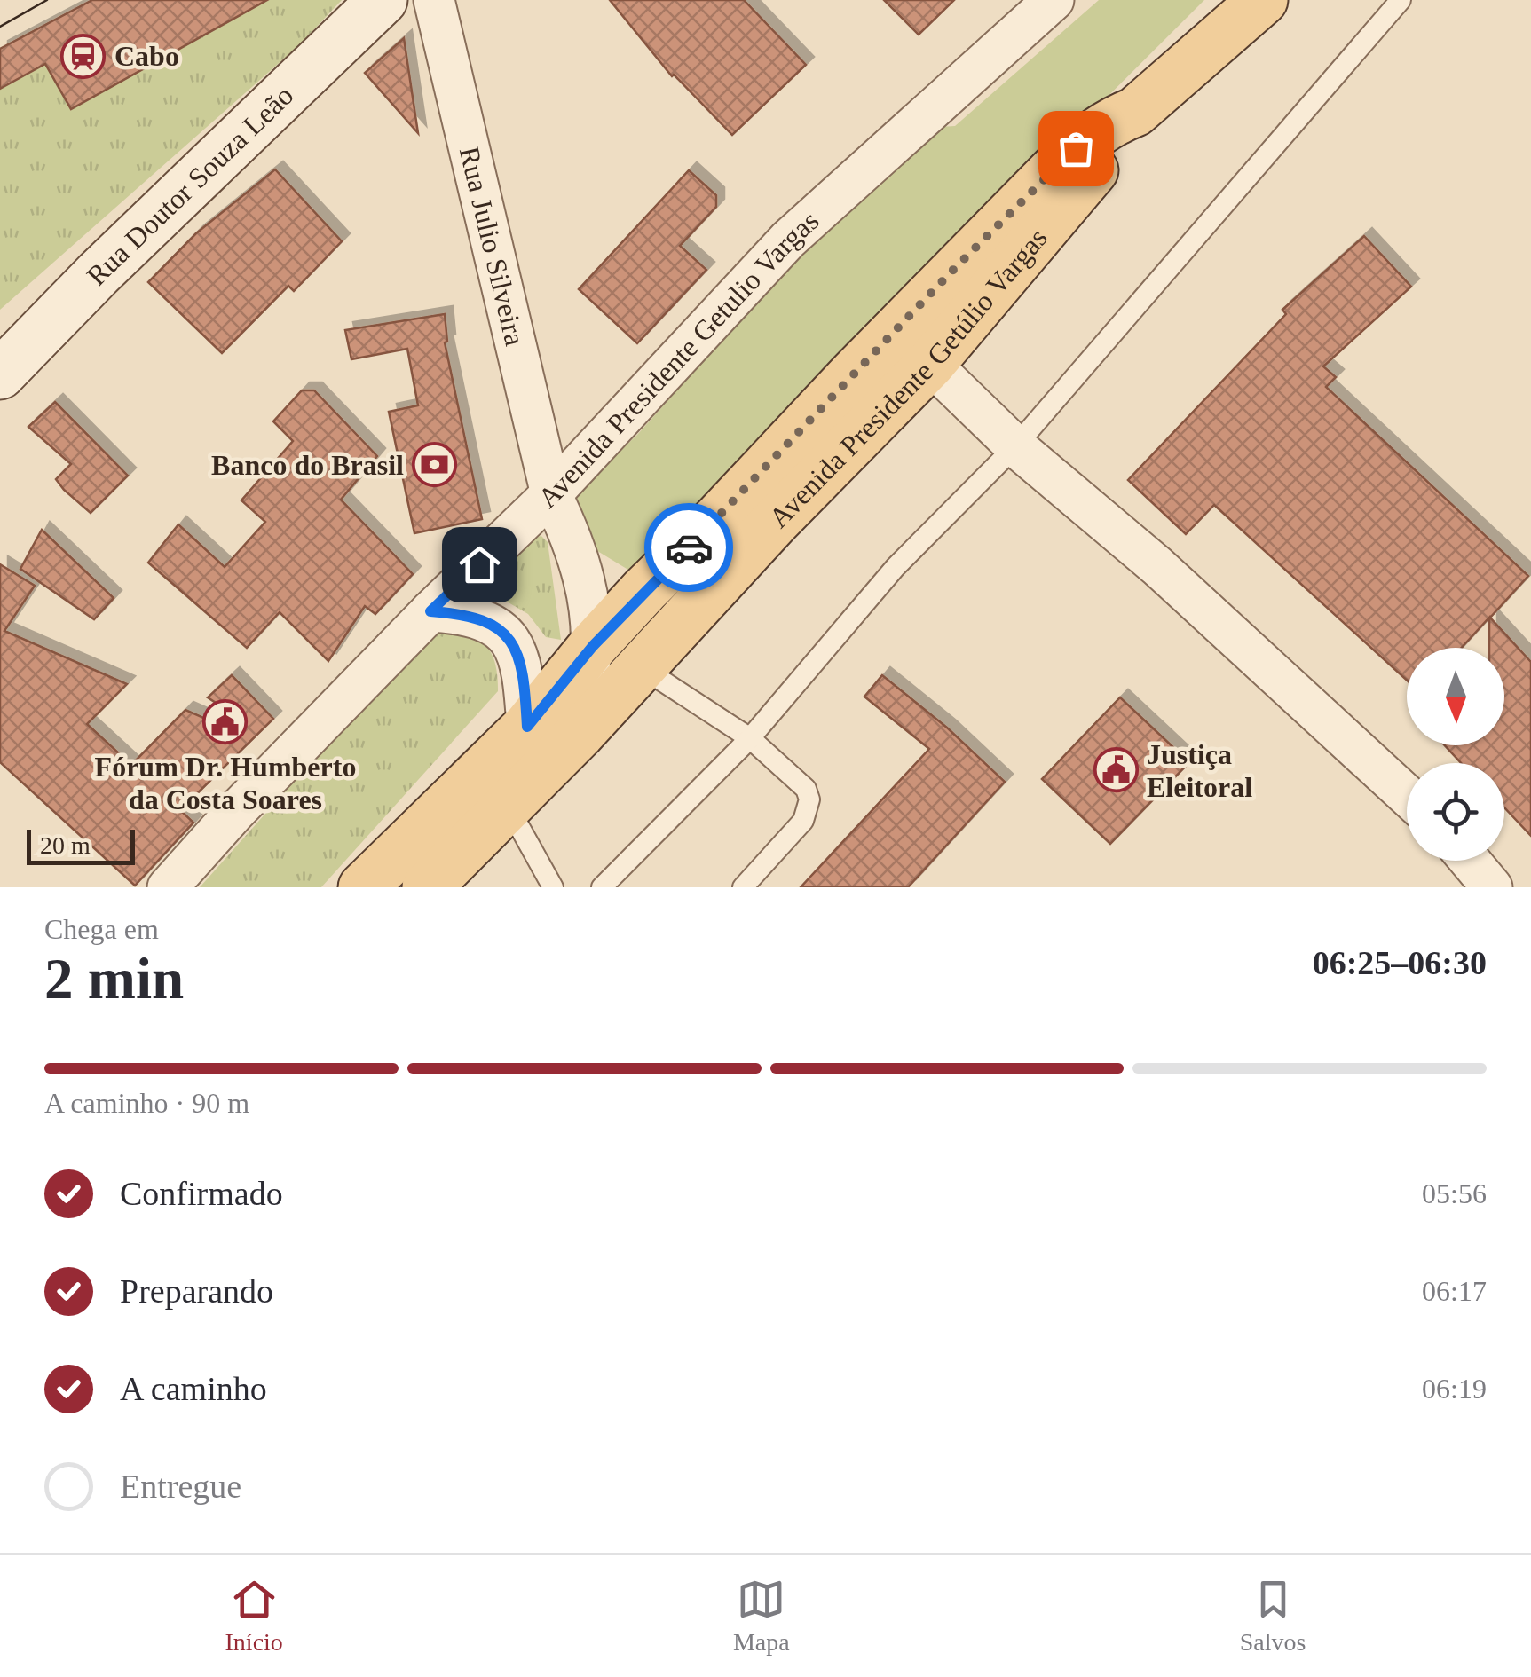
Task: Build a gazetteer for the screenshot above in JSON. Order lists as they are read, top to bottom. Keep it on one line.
{"streets":{"main road":["Avenida Presidente Getúlio Vargas"],"street":["Rua Doutor Souza Leão","Rua Julio Silveira","Avenida Presidente Getulio Vargas"]},"crossings":[["Rua Julio Silveira","Avenida Presidente Getulio Vargas"],["Rua Julio Silveira","Avenida Presidente Getúlio Vargas"]],"places":{"station":["Cabo"],"bank":["Banco do Brasil"],"public building":["Fórum Dr. Humberto da Costa Soares","Justiça Eleitoral"]},"scale_bar":"20 m","north":"bottom","page":{"scale":"20 m","heading":["2 min","Chega em","06:25–06:30"],"bar":"A caminho · 90 m","list":[["Confirmado","05:56"],["Preparando","06:17"],["A caminho","06:19"],"Entregue"],"tabs":["Início","Mapa","Salvos"]}}
